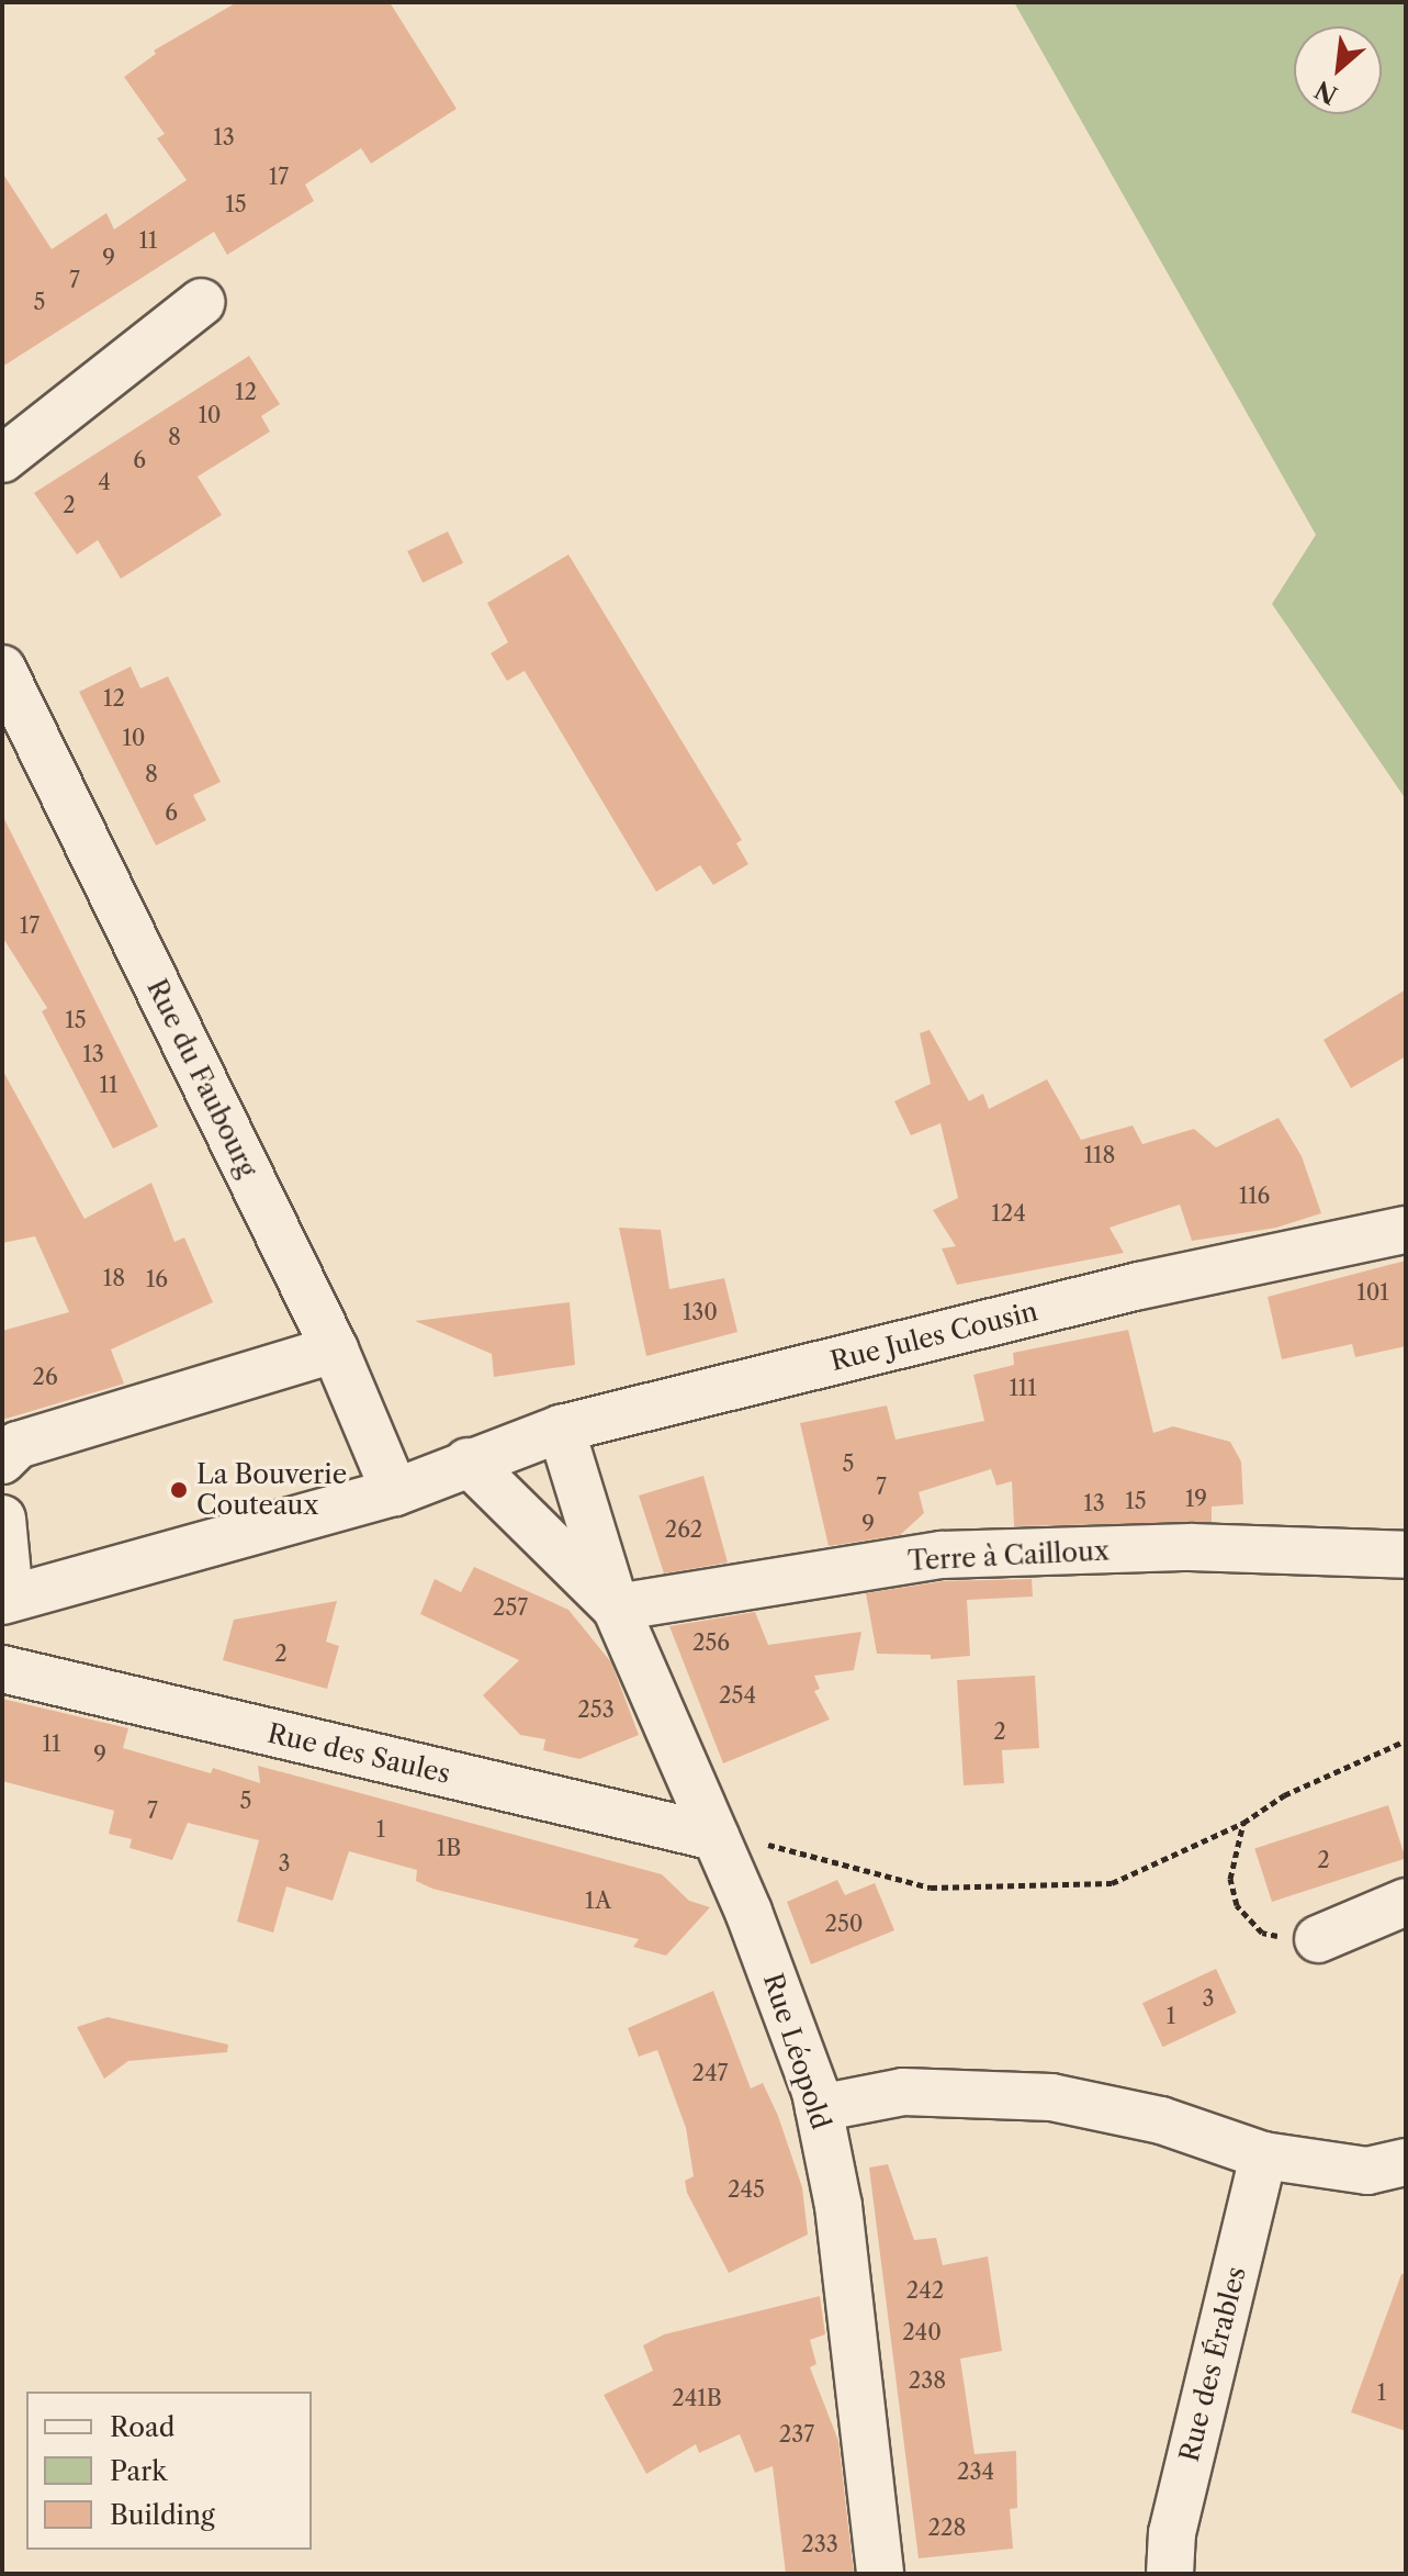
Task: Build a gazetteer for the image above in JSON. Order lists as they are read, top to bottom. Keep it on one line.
{"streets":{"street":["Rue du Faubourg","Rue Jules Cousin","Terre à Cailloux","Rue des Saules","Rue Léopold","Rue des Érables"]},"crossings":[["Rue Jules Cousin","Rue Léopold"],["Terre à Cailloux","Rue Léopold"],["Rue des Saules","Rue Léopold"]],"places":["La Bouverie Couteaux"],"house_numbers":["13","17","15","11","9","7","5","12","10","8","6","4","2","12","10","8","6","17","15","13","11","118","116","124","18","16","101","130","26","111","5","7","19","15","13","9","262","257","256","2","254","253","2","11","9","5","7","1","1B","2","3","1A","250","3","1","247","245","242","240","238","1","241B","237","234","228","233"],"legend":["Road","Park","Building"],"north":"bottom left"}
